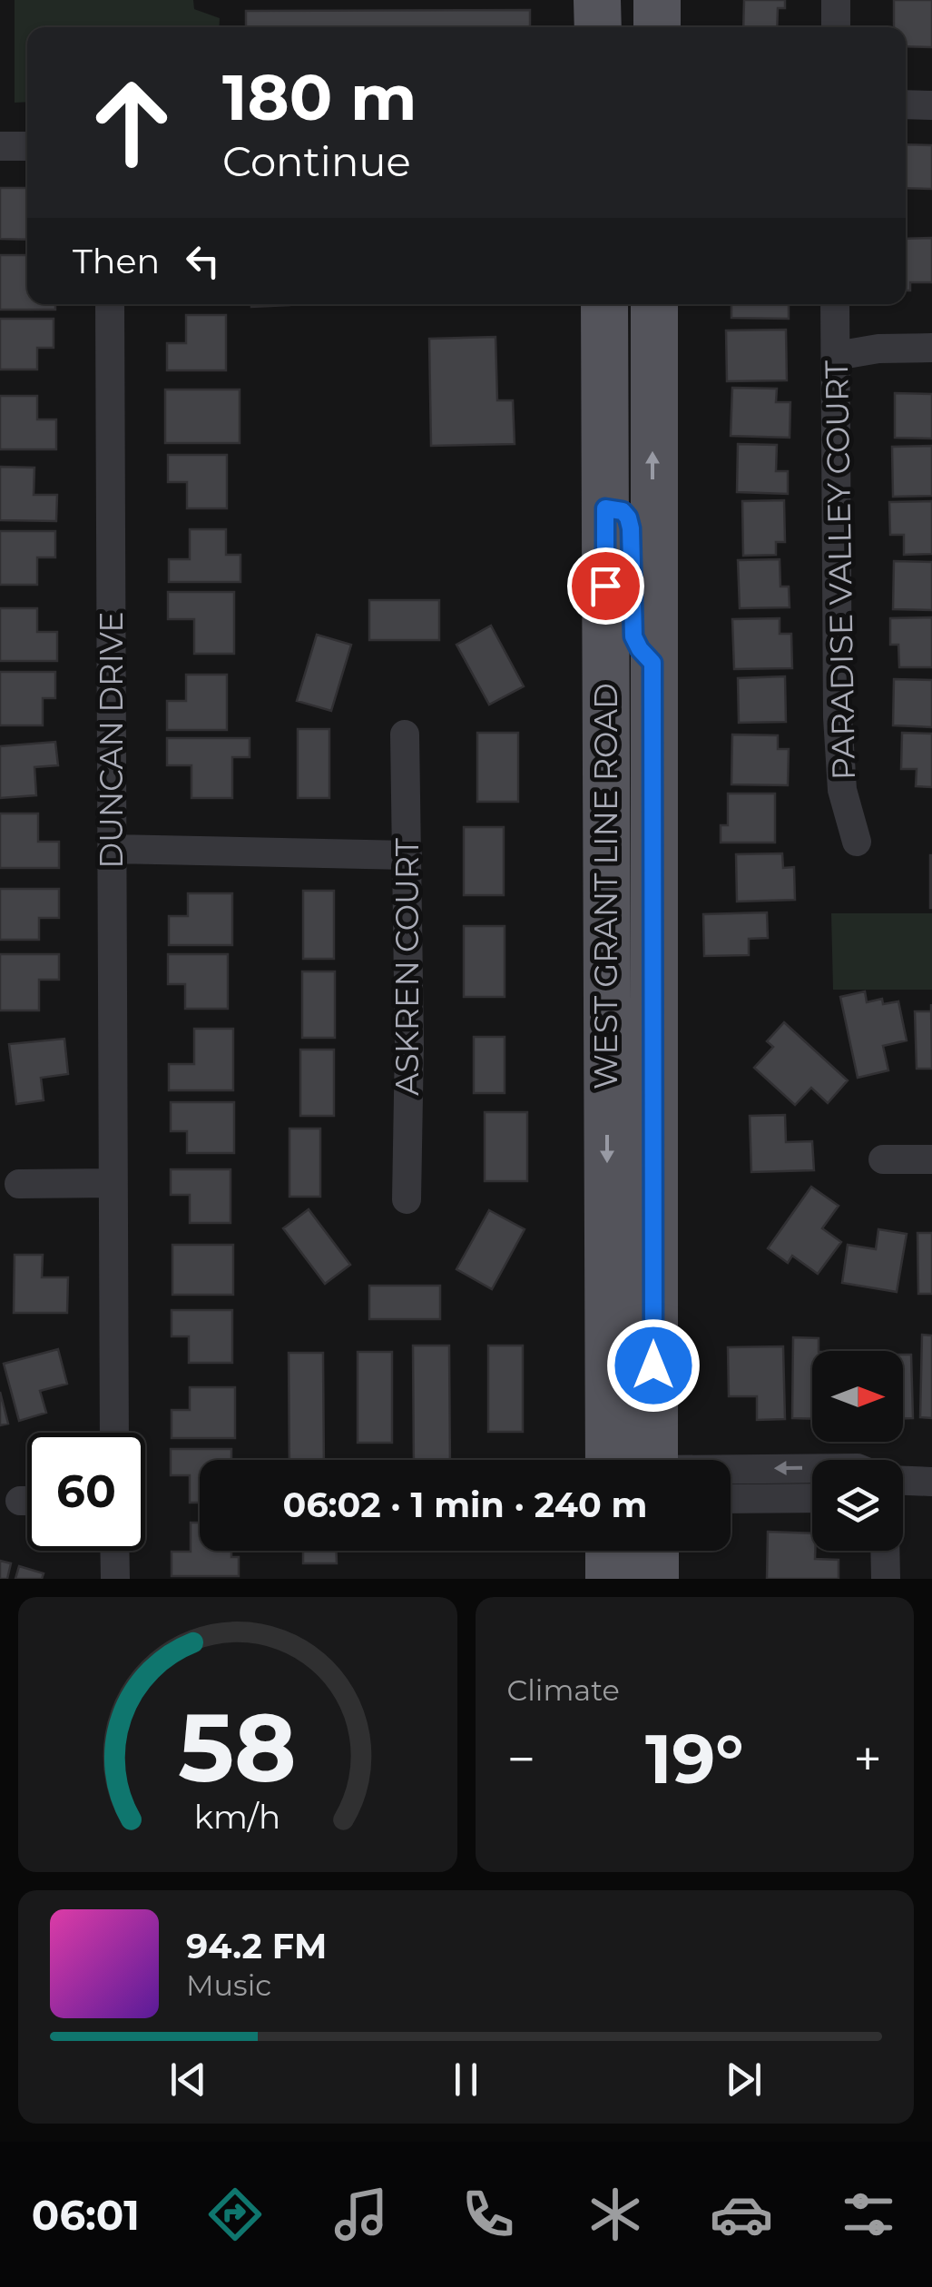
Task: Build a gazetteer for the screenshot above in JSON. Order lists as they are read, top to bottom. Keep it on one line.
{"streets":{"main road":["WEST GRANT LINE ROAD"],"street":["PARADISE VALLEY COURT","DUNCAN DRIVE","ASKREN COURT"]},"north":"right","page":{"turn":["180 m","Continue"],"then":"Then","limit":"60","trip":"06:02 · 1 min · 240 m","tile":"Climate","heat":["−","19°","+"],"song":["94.2 FM","Music"],"tabs":"06:01","gauge":["58","km/h"]}}
